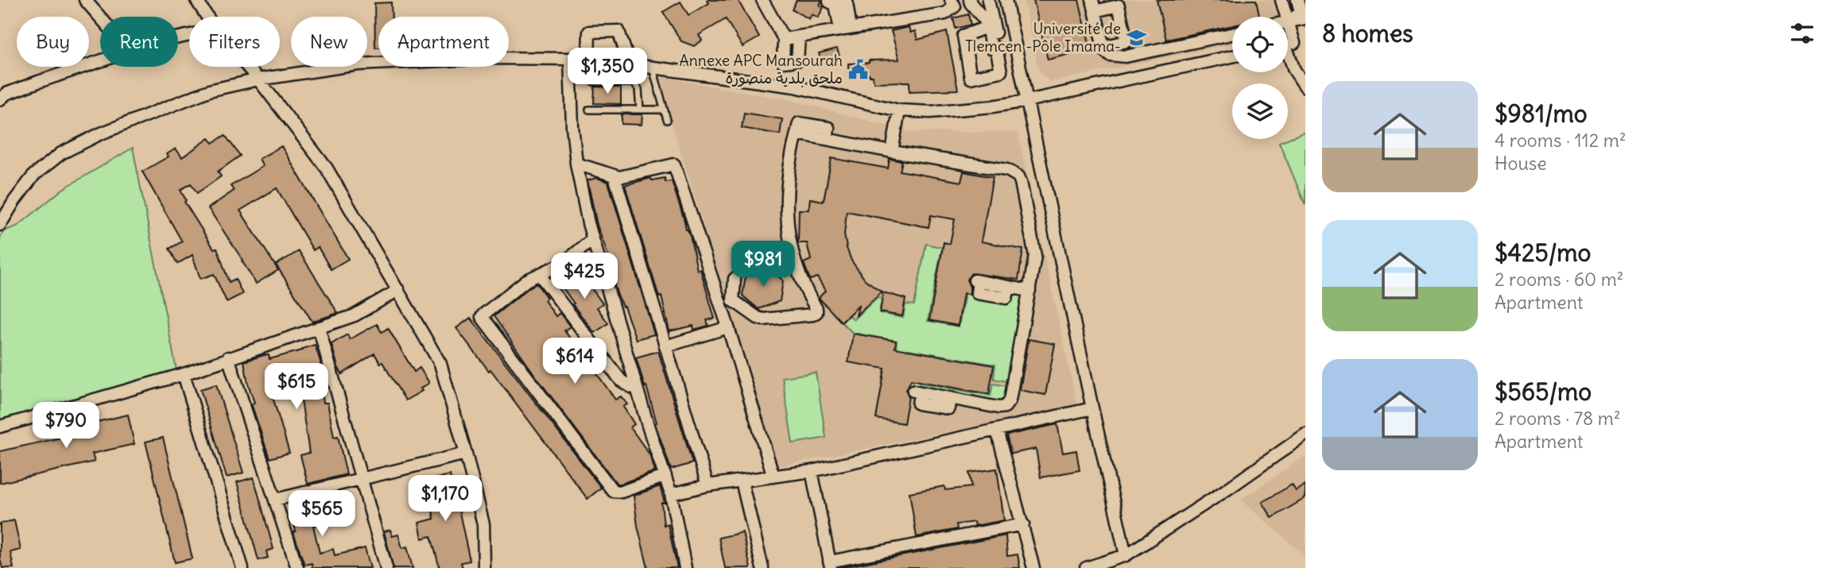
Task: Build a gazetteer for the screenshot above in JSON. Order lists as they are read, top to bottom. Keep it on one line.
{"places":{"school or university":["Université de Tlemcen -Pôle Imama-"],"public building":["Annexe APC Mansourah ملحق بلدية منصورة"]},"page":{"heading":"8 homes","chip":["Buy","Rent","Filters","New","Apartment"],"price":["$1,350","$981","$425","$614","$615","$790","$1,170","$565"],"list":[{"name":"$981/mo","note":"4 rooms · 112 m² · House"},{"name":"$425/mo","note":"2 rooms · 60 m² · Apartment"},{"name":"$565/mo","note":"2 rooms · 78 m² · Apartment"}]}}
